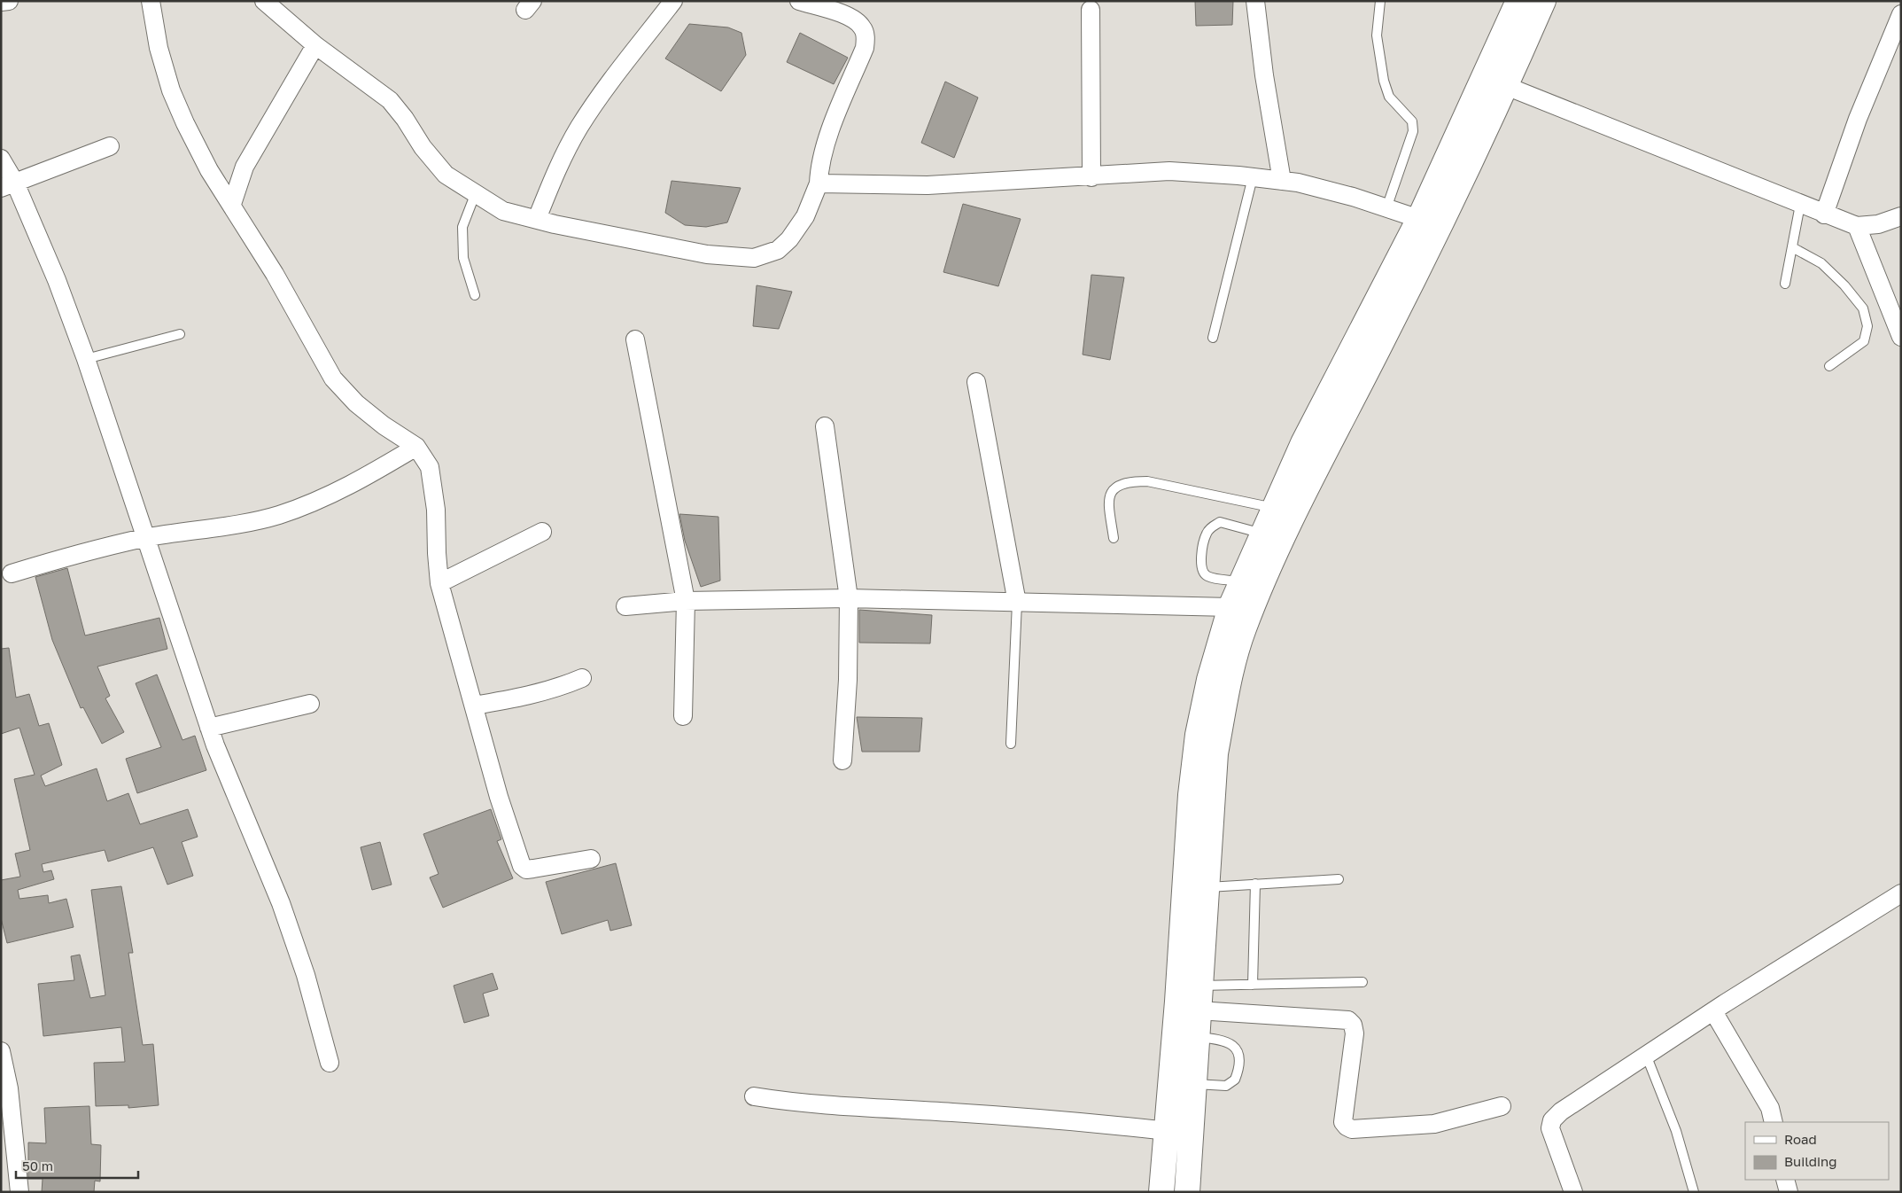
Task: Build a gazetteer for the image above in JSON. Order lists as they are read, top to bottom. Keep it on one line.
{"legend":["Road","Building"],"scale_bar":"50 m"}
